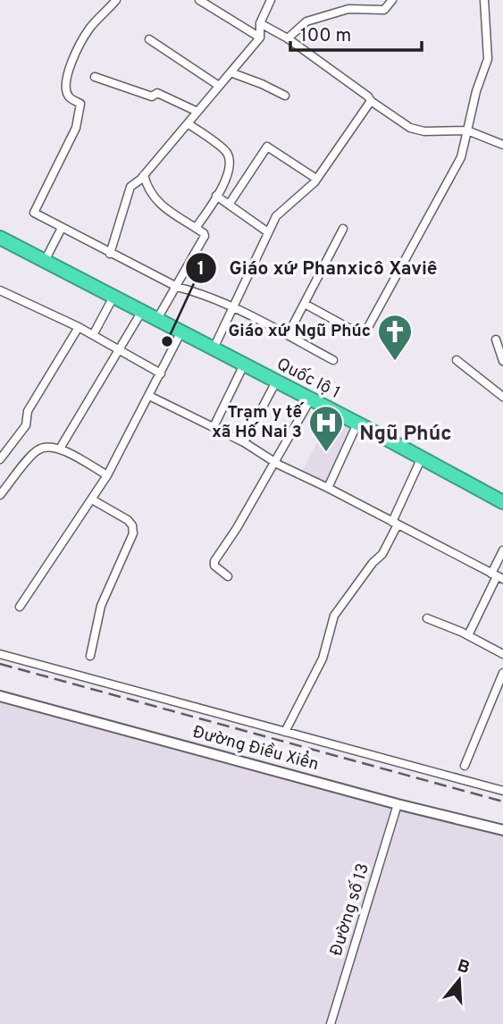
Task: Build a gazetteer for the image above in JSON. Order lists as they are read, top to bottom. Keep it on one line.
{"streets":{"highway":["Quốc lộ 1"],"street":["Đường Điều Xiển","Đường số 13"]},"crossings":[["Đường Điều Xiển","Đường số 13"]],"districts":["Ngũ Phúc"],"places":{"other":["Giáo xứ Phanxicô Xaviê"],"church":["Giáo xứ Ngũ Phúc"],"hospital":["Trạm y tế xã Hố Nai 3"]},"scale_bar":"100 m","north":"top"}
